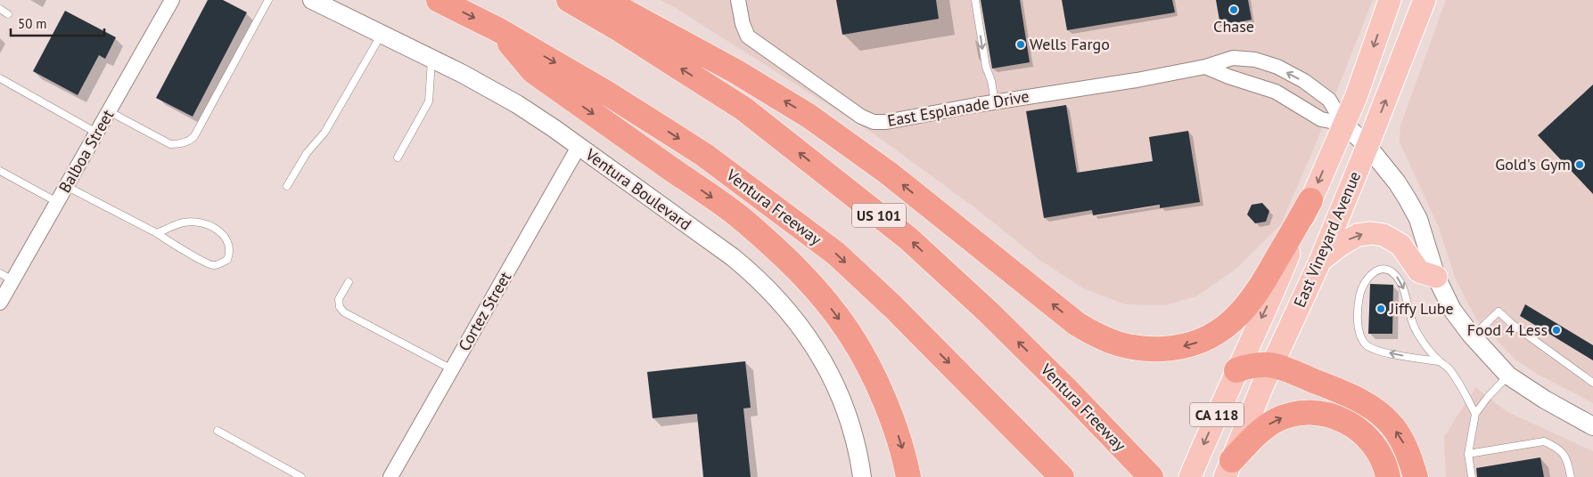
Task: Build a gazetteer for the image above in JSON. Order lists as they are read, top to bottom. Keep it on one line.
{"streets":{"highway":["Ventura Freeway","US 101"],"main road":["East Vineyard Avenue","CA 118"],"street":["East Esplanade Drive","Balboa Street","Ventura Boulevard","Cortez Street"]},"crossings":[["East Esplanade Drive","East Vineyard Avenue"],["Ventura Boulevard","Cortez Street"]],"places":["Chase","Wells Fargo","Gold's Gym","Jiffy Lube","Food 4 Less"],"scale_bar":"50 m"}
